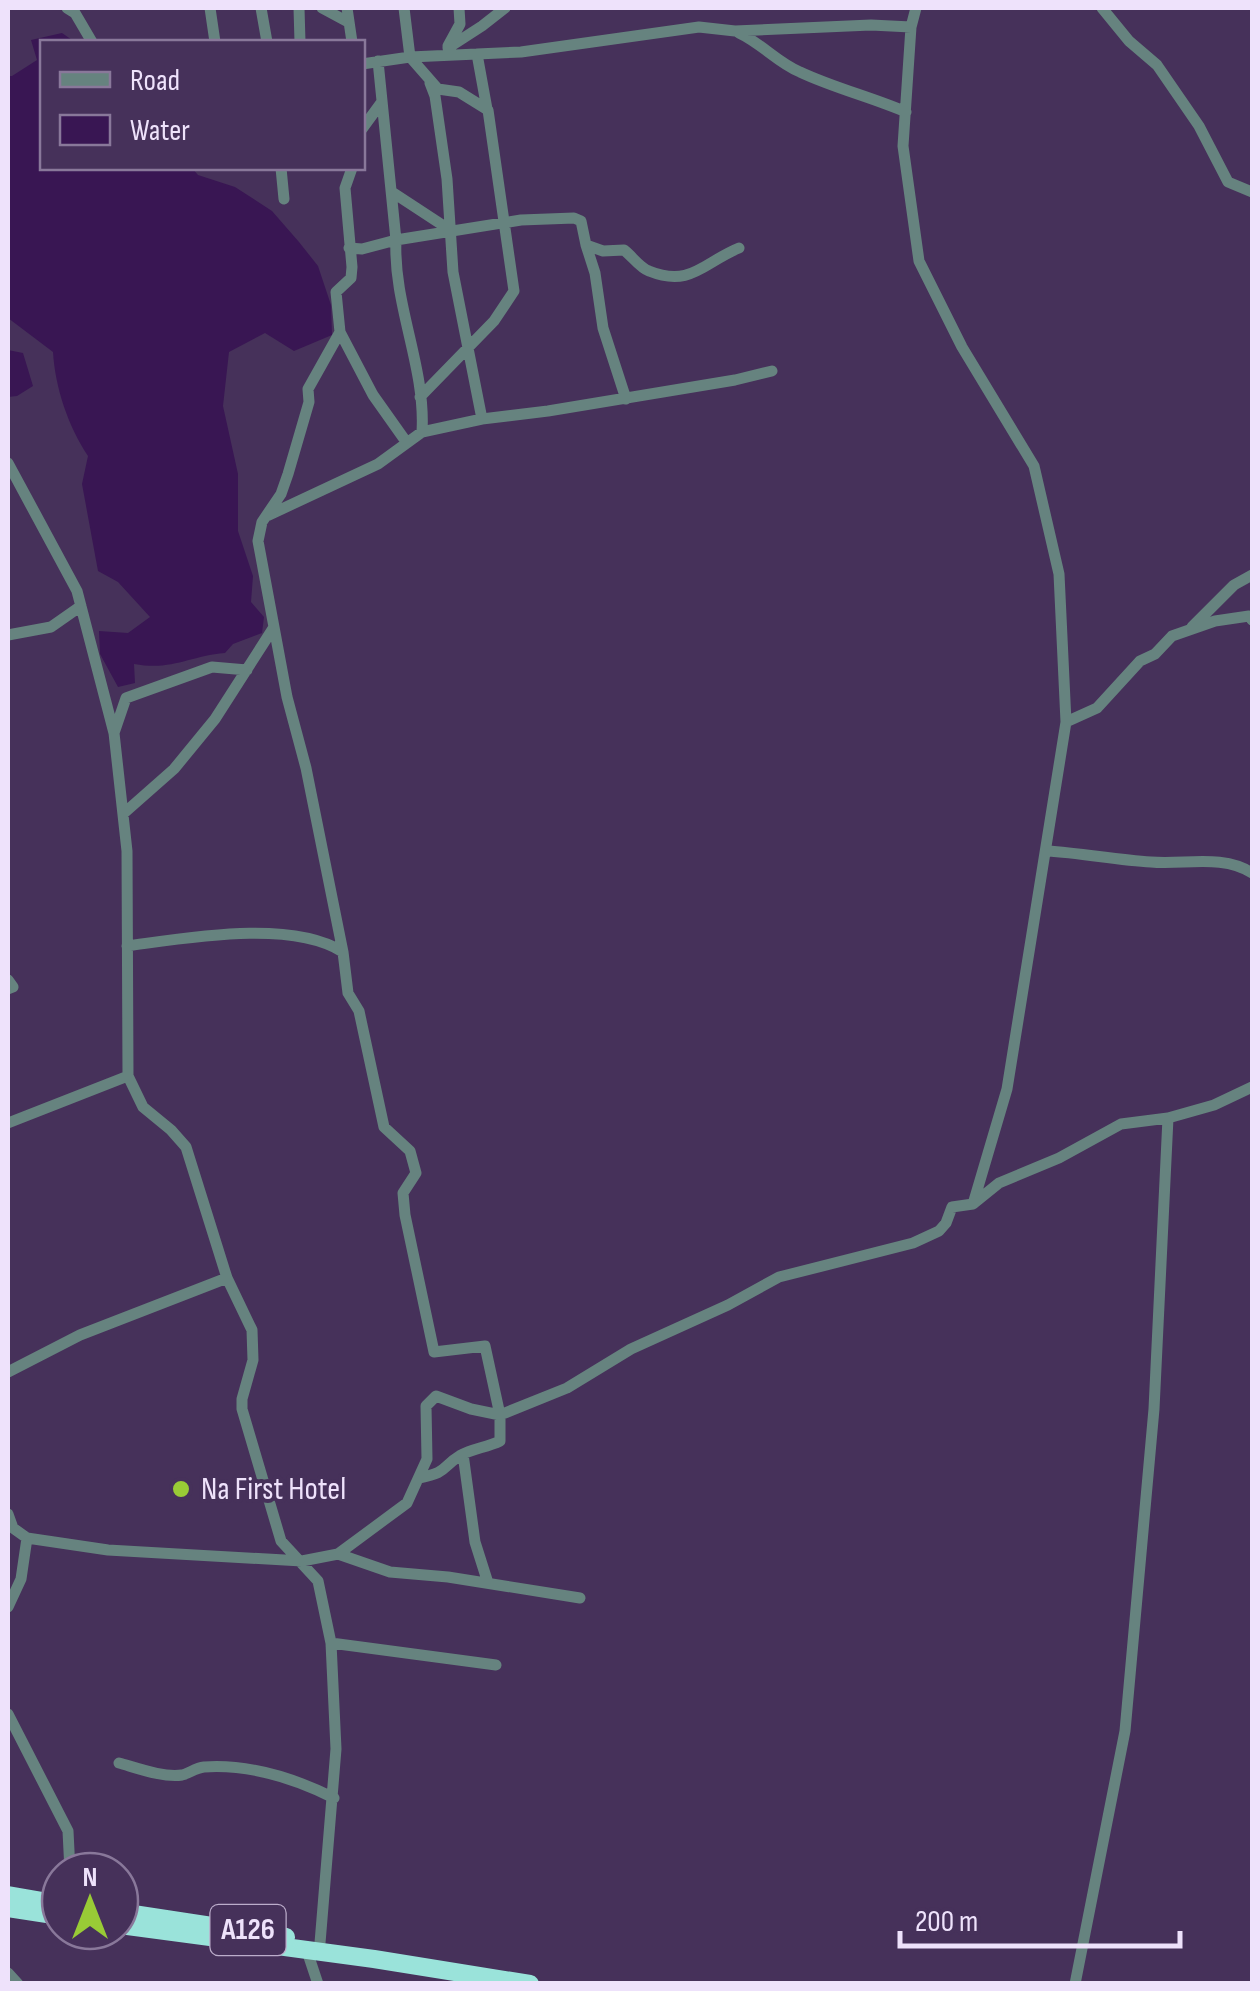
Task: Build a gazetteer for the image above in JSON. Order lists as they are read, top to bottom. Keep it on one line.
{"streets":{"highway":["A126"]},"places":["Na First Hotel"],"legend":["Road","Water"],"scale_bar":"200 m","north":"top"}
